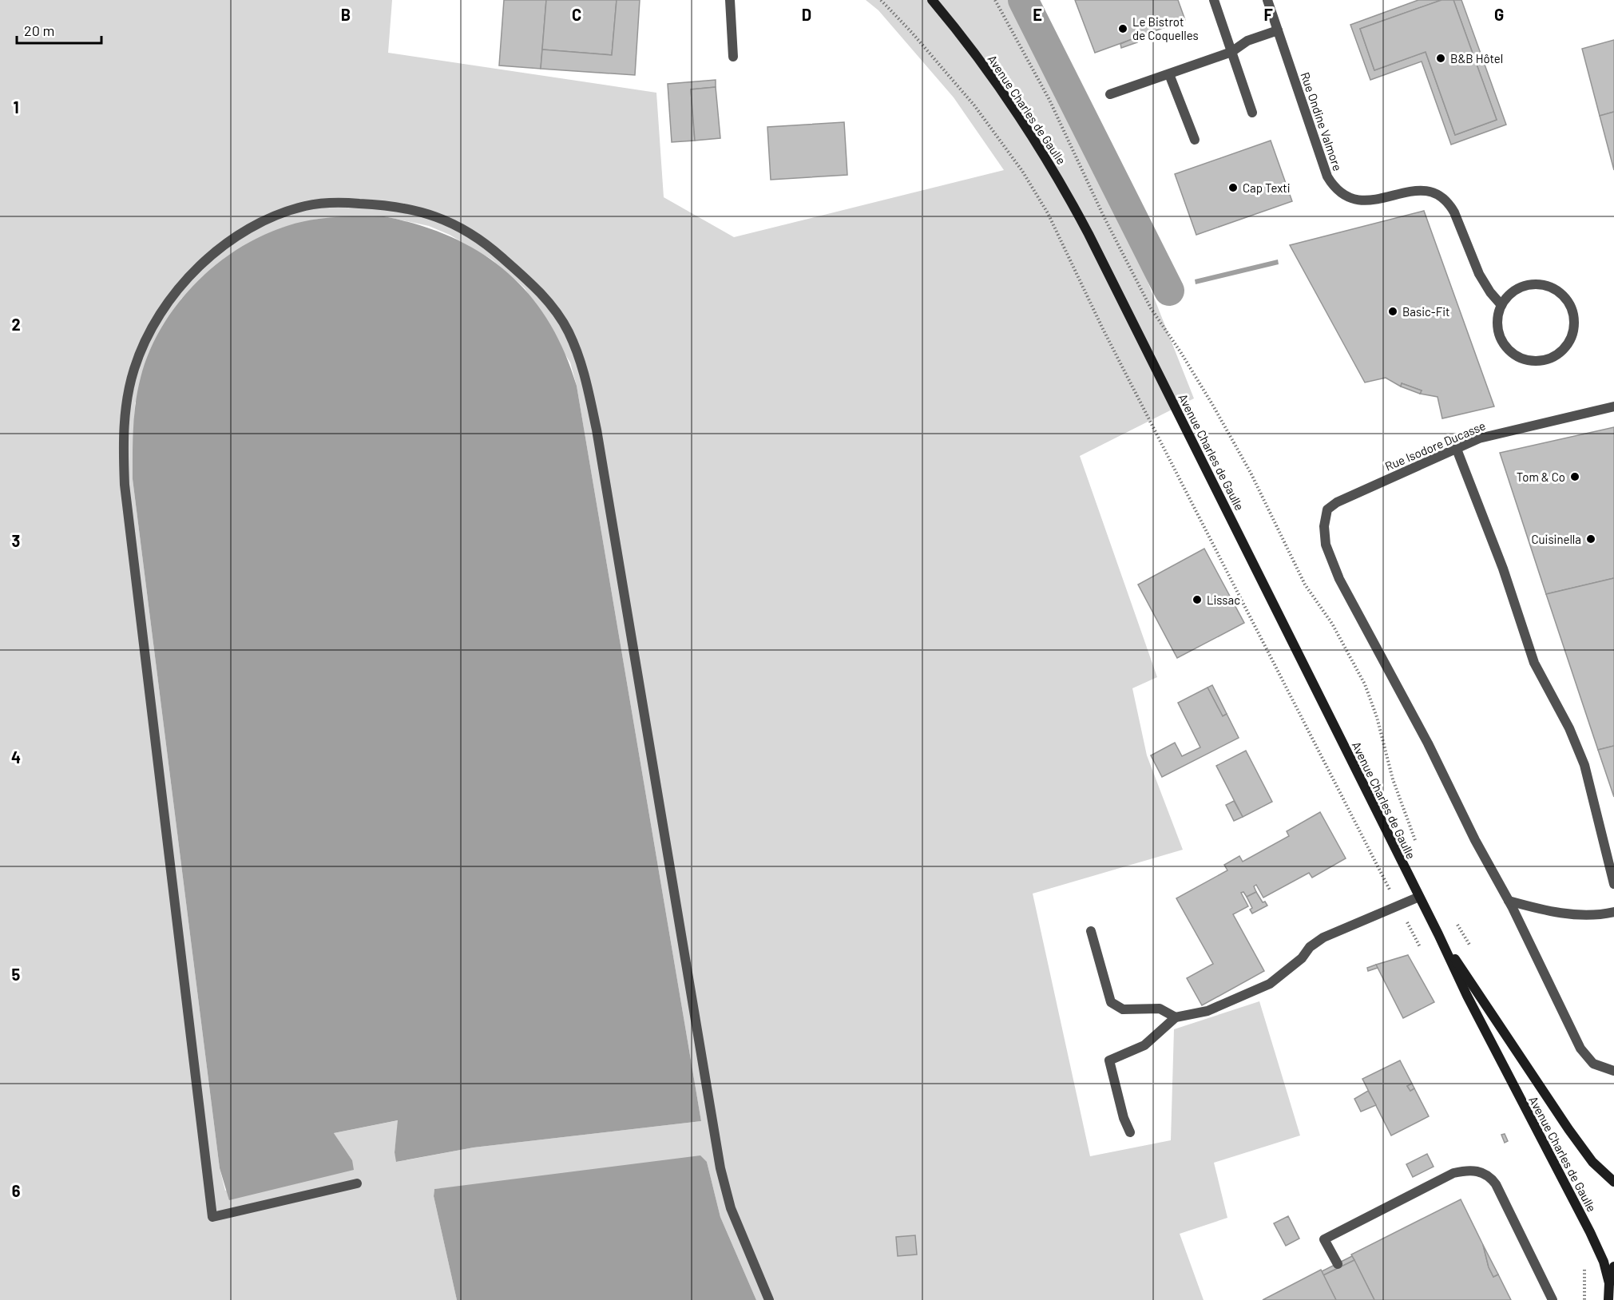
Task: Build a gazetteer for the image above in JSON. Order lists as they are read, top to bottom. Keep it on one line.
{"streets":{"main road":["Avenue Charles de Gaulle"],"street":["Rue Ondine Valmore","Rue Isodore Ducasse"]},"places":["Le Bistrot de Coquelles","B&B Hôtel","Cap Texti","Basic-Fit","Tom & Co","Cuisinella","Lissac"],"scale_bar":"20 m","grid":{"columns":["B","C","D","E","F","G"],"rows":["1","2","3","4","5","6"]}}
